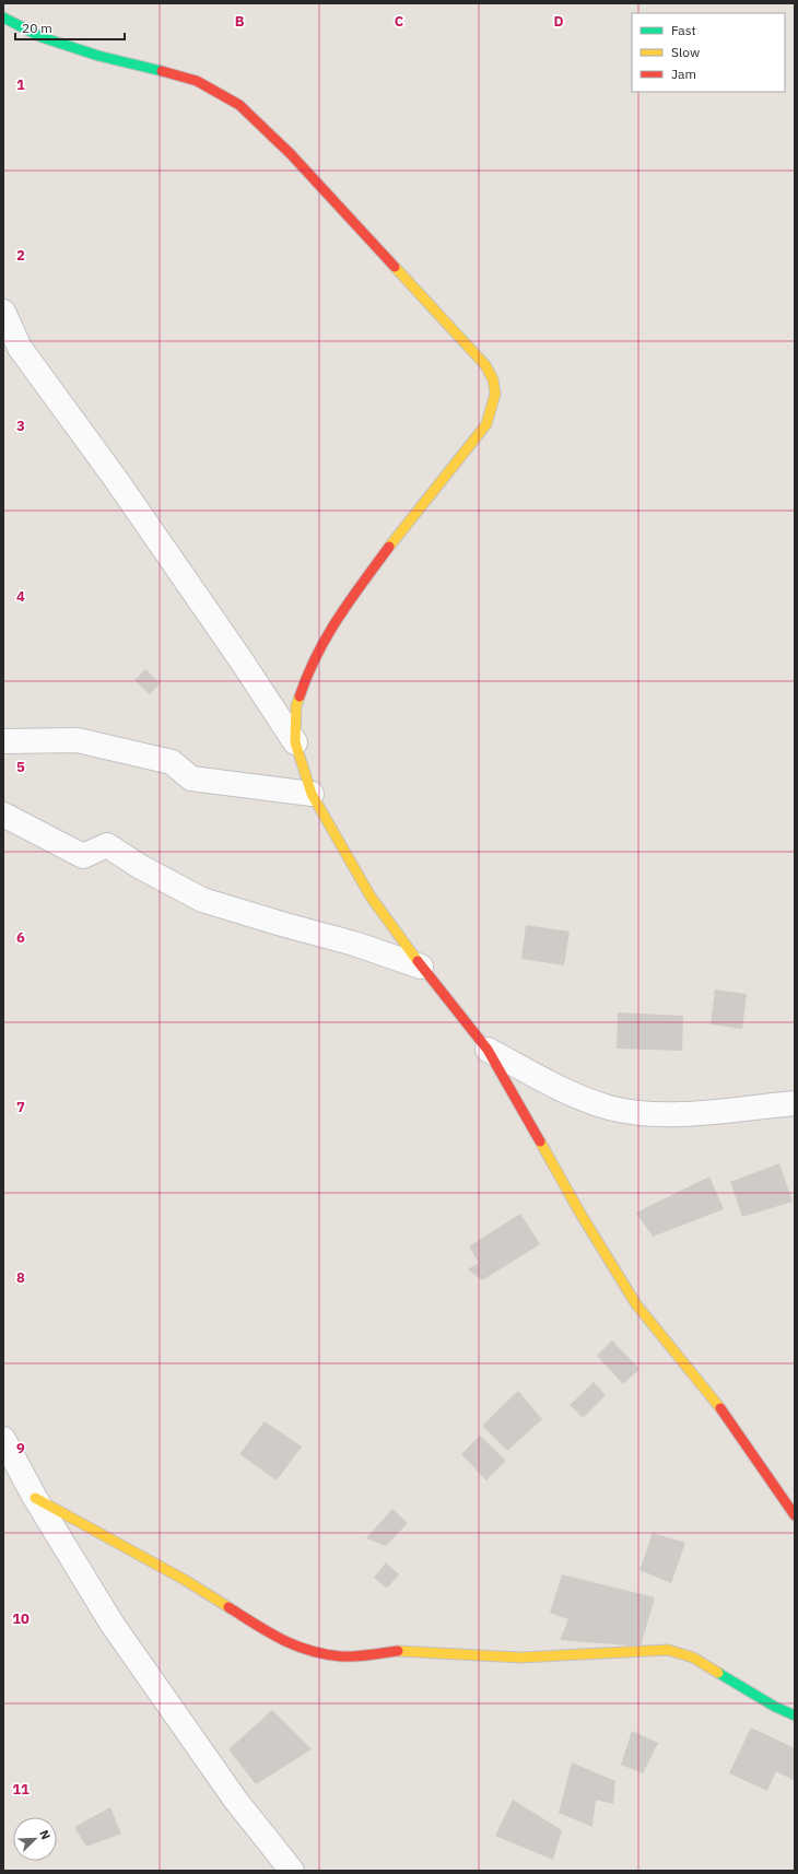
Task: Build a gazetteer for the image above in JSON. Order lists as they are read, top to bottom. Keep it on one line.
{"legend":["Fast","Slow","Jam"],"scale_bar":"20 m","north":"top right","grid":{"columns":["B","C","D"],"rows":["1","2","3","4","5","6","7","8","9","10","11"]}}
